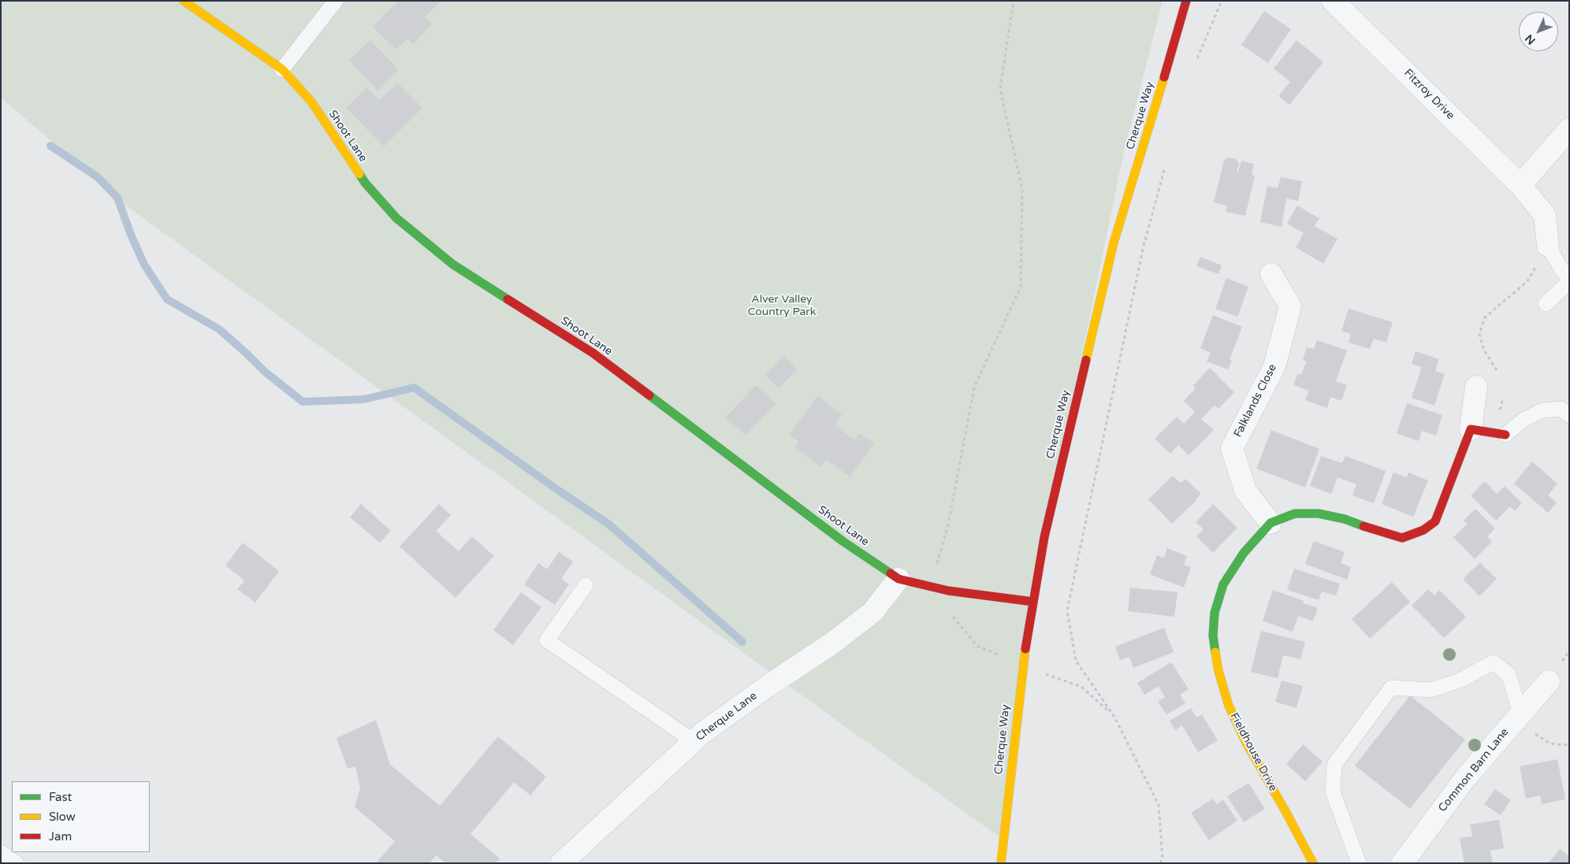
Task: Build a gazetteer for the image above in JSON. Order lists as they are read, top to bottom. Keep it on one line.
{"streets":{"street":["Fitzroy Drive","Cherque Way","Shoot Lane","Falklands Close","Cherque Lane","Fieldhouse Drive","Common Barn Lane"]},"crossings":[["Cherque Way","Shoot Lane"],["Shoot Lane","Cherque Lane"],["Falklands Close","Fieldhouse Drive"]],"parks":["Alver Valley Country Park"],"legend":["Fast","Slow","Jam"],"north":"bottom left"}
